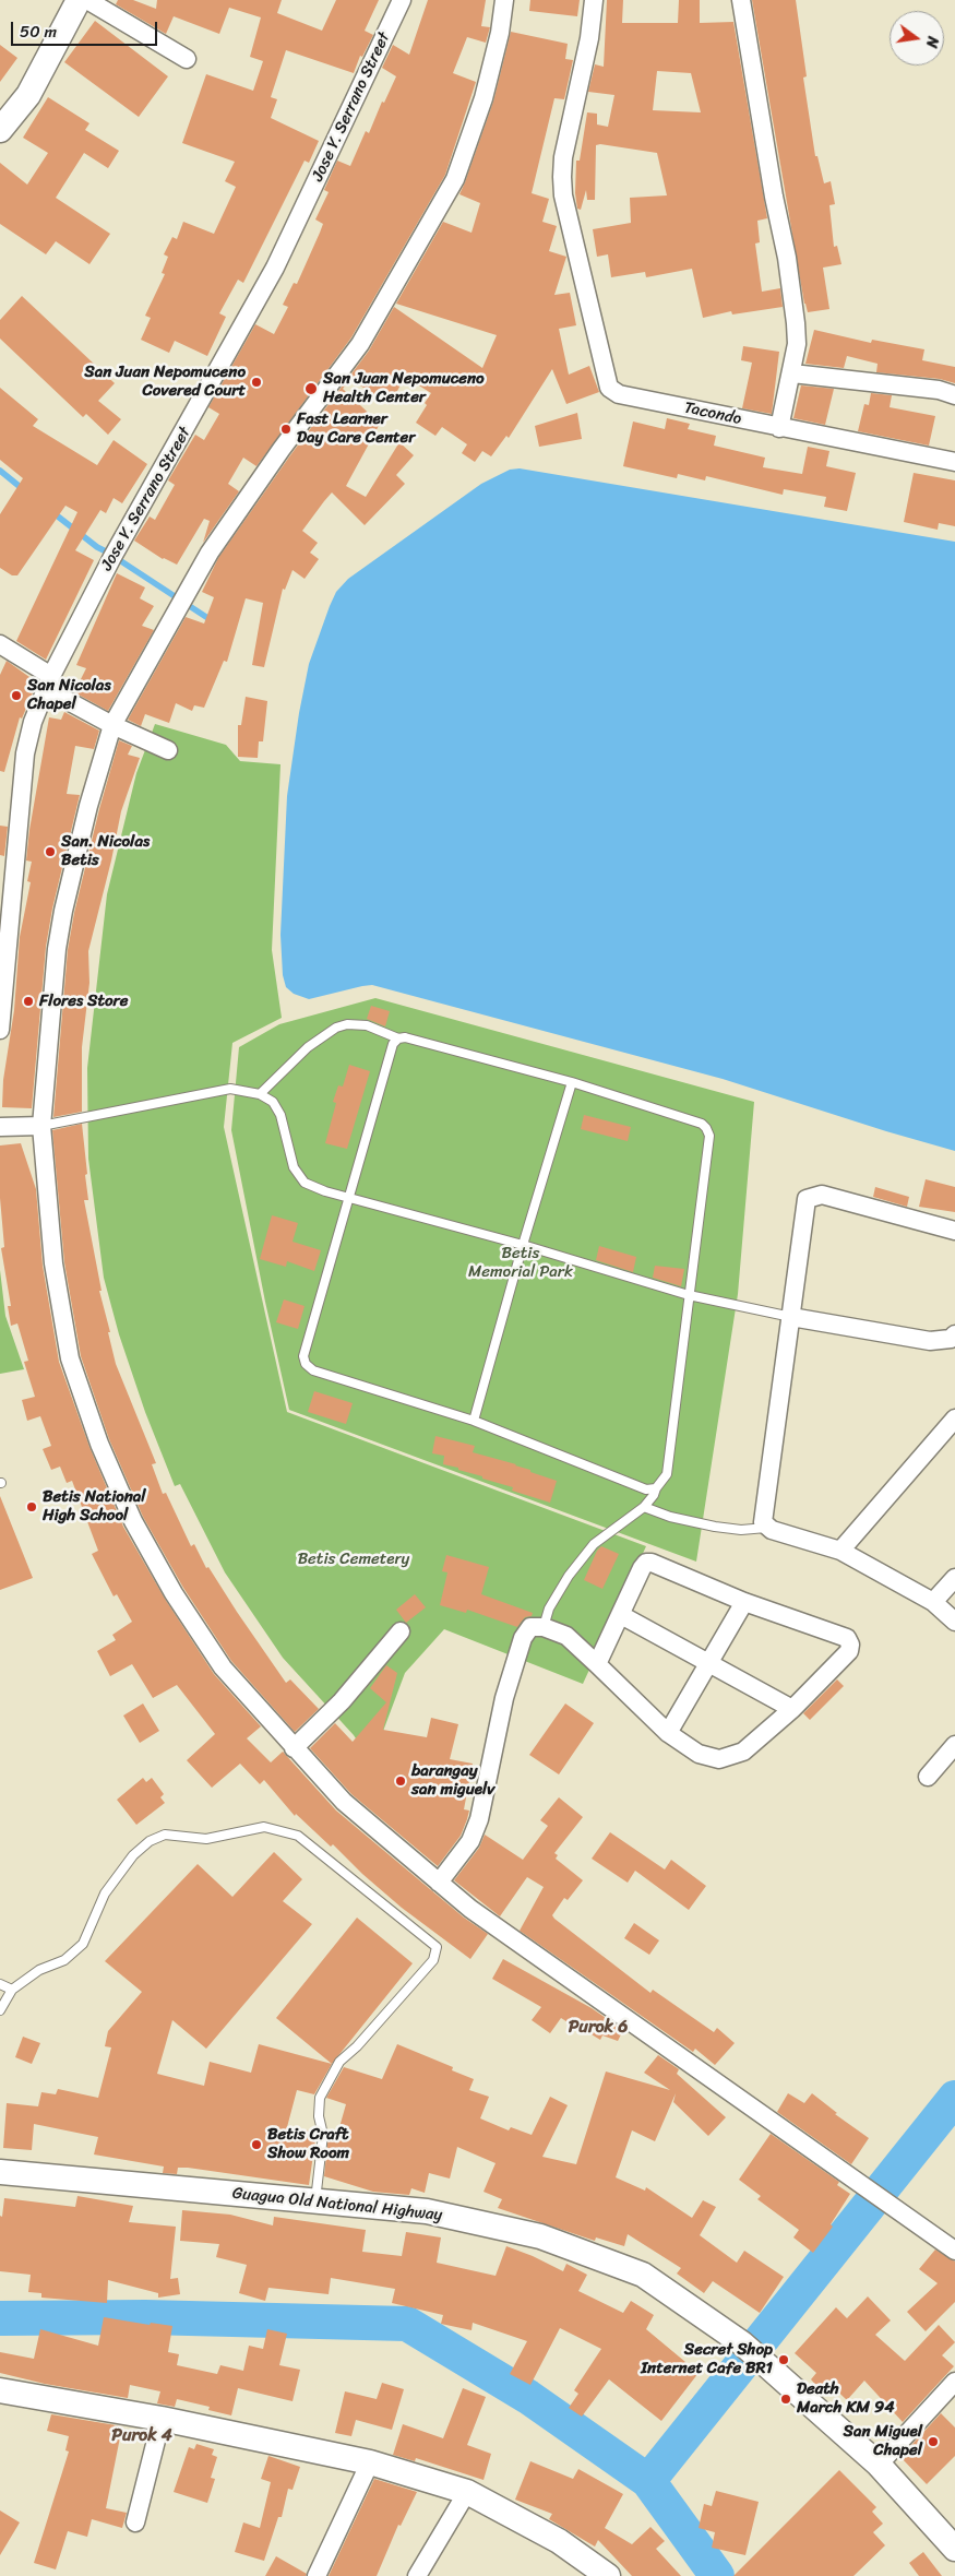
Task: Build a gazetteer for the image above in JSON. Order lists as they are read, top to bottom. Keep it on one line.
{"streets":{"main road":["Guagua Old National Highway"],"street":["Jose Y. Serrano Street","Tacondo"]},"districts":["Purok 6","Purok 4"],"parks":["Betis Memorial Park","Betis Cemetery"],"places":["San Juan Nepomuceno Covered Court","San Juan Nepomuceno Health Center","Fast Learner Day Care Center","San Nicolas Chapel","San. Nicolas Betis","Flores Store","Betis National High School","barangay san miguelv","Betis Craft Show Room","Secret Shop Internet Cafe BR1","Death March KM 94","San Miguel Chapel"],"scale_bar":"50 m","north":"right"}
